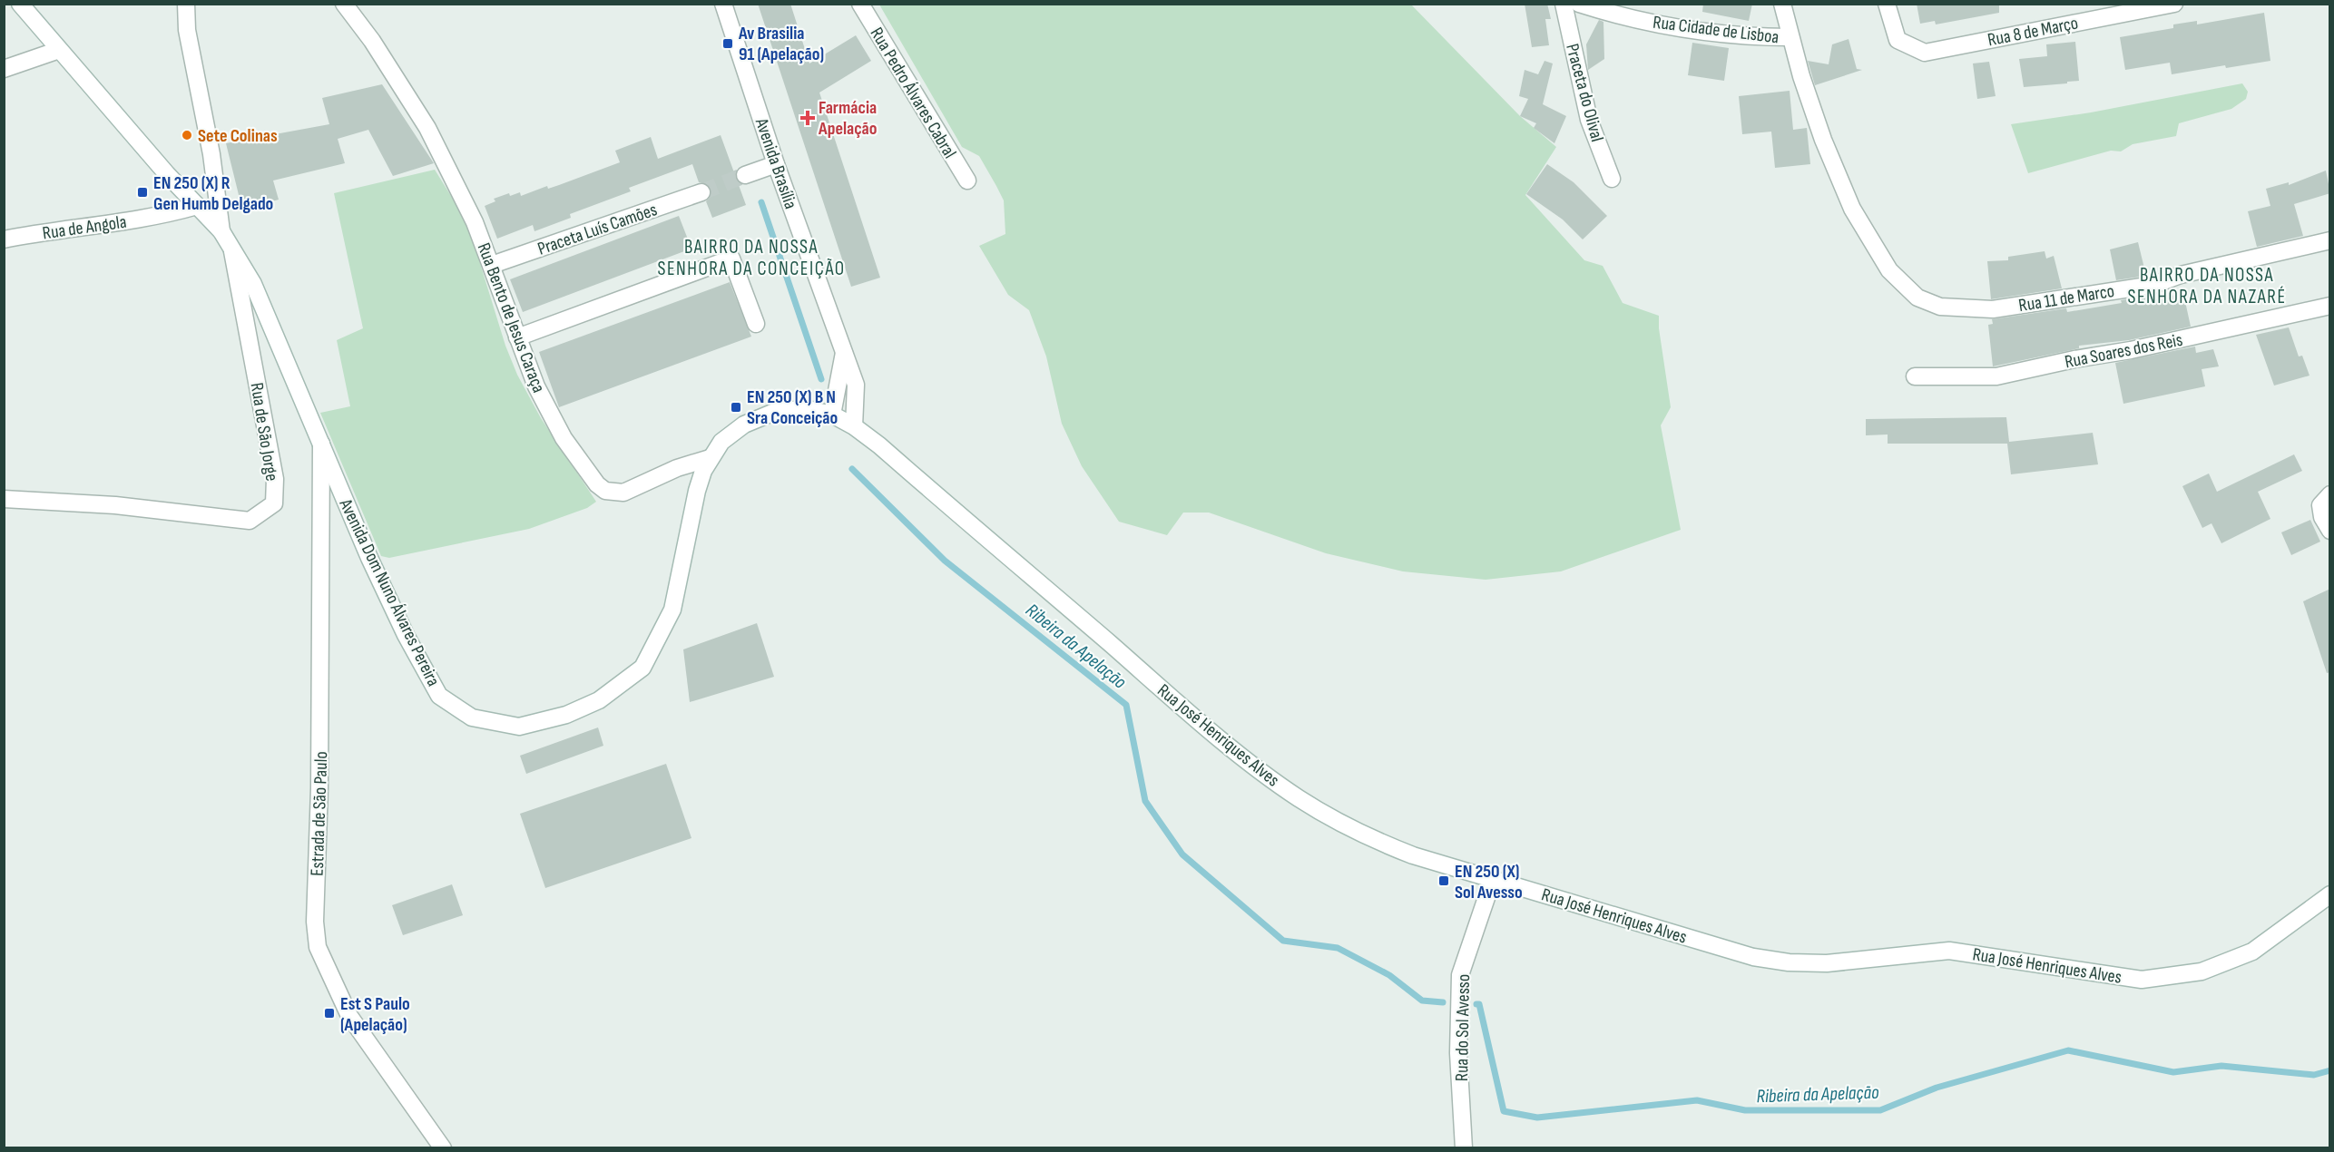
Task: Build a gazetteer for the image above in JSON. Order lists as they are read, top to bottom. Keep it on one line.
{"streets":{"street":["Rua Cidade de Lisboa","Rua 8 de Março","Rua Pedro Álvares Cabral","Praceta do Olival","Avenida Brasília","Rua de Angola","Praceta Luís Camões","Rua 11 de Marco","Rua Bento de Jesus Caraça","Rua Soares dos Reis","Rua de São Jorge","Avenida Dom Nuno Álvares Pereira","Rua José Henriques Alves","Estrada de São Paulo","Rua do Sol Avesso"]},"crossings":[["Rua Cidade de Lisboa","Rua 11 de Marco"],["Avenida Brasília","Rua José Henriques Alves"],["Rua de Angola","Avenida Dom Nuno Álvares Pereira"],["Praceta Luís Camões","Rua Bento de Jesus Caraça"],["Rua Bento de Jesus Caraça","Avenida Dom Nuno Álvares Pereira"],["Rua de São Jorge","Avenida Dom Nuno Álvares Pereira"],["Avenida Dom Nuno Álvares Pereira","Rua José Henriques Alves"],["Avenida Dom Nuno Álvares Pereira","Estrada de São Paulo"],["Rua José Henriques Alves","Rua do Sol Avesso"]],"districts":["BAIRRO DA NOSSA SENHORA DA CONCEIÇÃO","BAIRRO DA NOSSA SENHORA DA NAZARÉ"],"water":["Ribeira da Apelação"],"places":{"transit":["Av Brasilia 91 (Apelação)","EN 250 (X) R Gen Humb Delgado","EN 250 (X) B N Sra Conceição","EN 250 (X) Sol Avesso","Est S Paulo (Apelação)"],"health":["Farmácia Apelação"],"other":["Sete Colinas"]}}
